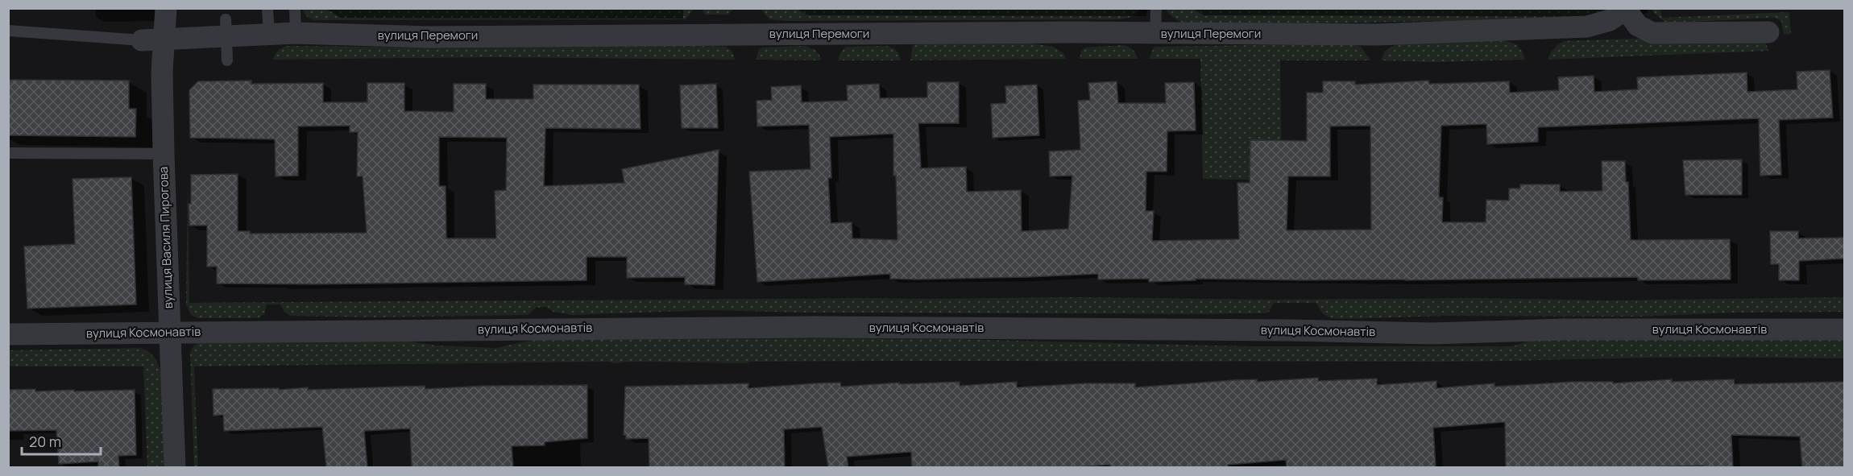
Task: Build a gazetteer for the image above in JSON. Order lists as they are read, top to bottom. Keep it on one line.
{"streets":{"street":["вулиця Перемоги","вулиця Василя Пирогова","вулиця Космонавтів"]},"crossings":[["вулиця Перемоги","вулиця Василя Пирогова"],["вулиця Василя Пирогова","вулиця Космонавтів"]],"scale_bar":"20 m"}
